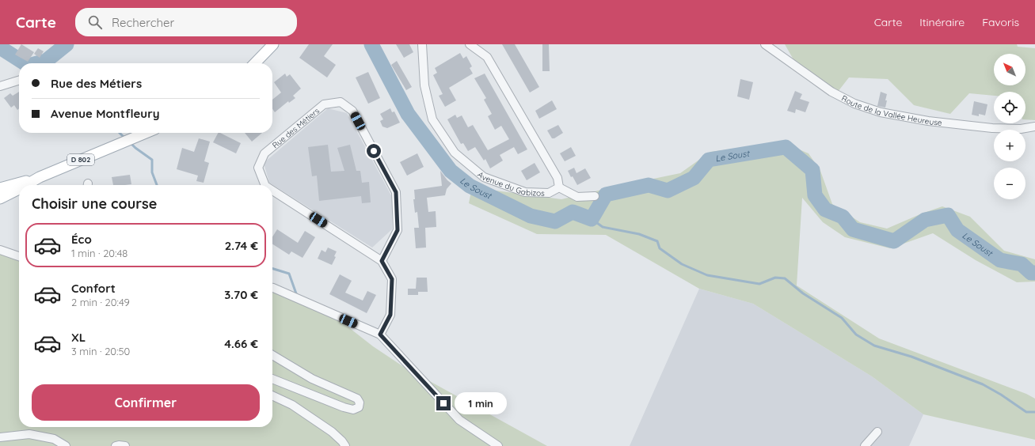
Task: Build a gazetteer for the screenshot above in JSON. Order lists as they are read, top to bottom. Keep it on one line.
{"streets":{"main road":["D 802"],"street":["Route de la Vallée Heureuse","Rue des Métiers","Avenue du Gabizos"]},"water":["Le Soust"],"north":"top left","page":{"header":"Carte","search":"Rechercher","nav":["Carte","Itinéraire","Favoris"],"map_buttons":["+","−"],"banner":["Rue des Métiers","Avenue Montfleury"],"heading":"Choisir une course","list":[{"name":"Éco","note":"1 min · 20:48","value":"2.74 €"},{"name":"Confort","note":"2 min · 20:49","value":"3.70 €"},{"name":"XL","note":"3 min · 20:50","value":"4.66 €"}],"buttons":"Confirmer","bubble":"1 min"}}
